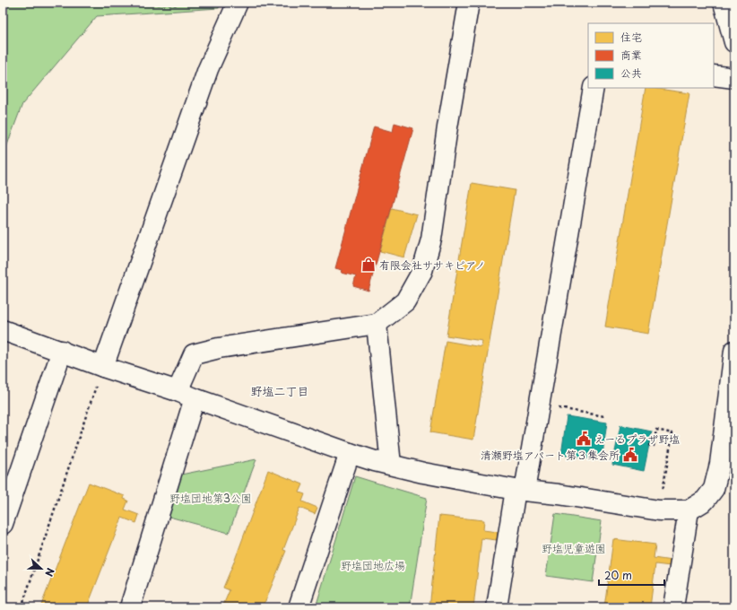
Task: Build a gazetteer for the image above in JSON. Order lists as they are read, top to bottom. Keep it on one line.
{"districts":["野塩二丁目"],"parks":["野塩団地第3公園","野塩児童遊園","野塩団地広場"],"places":{"shop":["有限会社ササキピアノ"],"public building":["えーるプラザ野塩","清瀬野塩アパート第３集会所"]},"legend":["住宅","商業","公共"],"scale_bar":"20 m","north":"right"}
